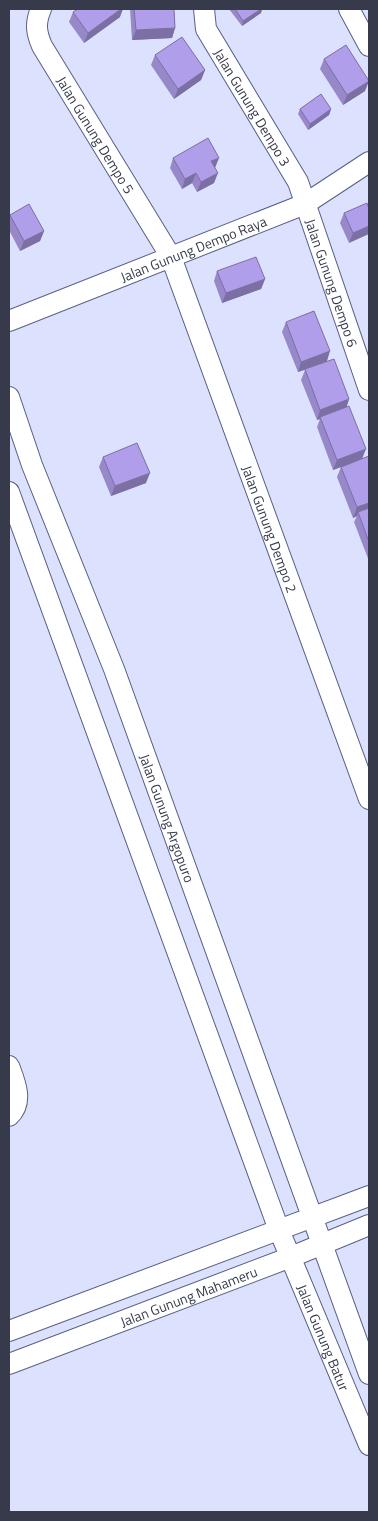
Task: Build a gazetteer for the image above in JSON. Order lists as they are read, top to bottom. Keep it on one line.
{"streets":{"street":["Jalan Gunung Dempo 3","Jalan Gunung Dempo 5","Jalan Gunung Dempo Raya","Jalan Gunung Dempo 6","Jalan Gunung Dempo 2","Jalan Gunung Argopuro","Jalan Gunung Mahameru","Jalan Gunung Batur"]},"crossings":[["Jalan Gunung Dempo 3","Jalan Gunung Dempo Raya"],["Jalan Gunung Dempo 3","Jalan Gunung Dempo 6"],["Jalan Gunung Dempo 5","Jalan Gunung Dempo Raya"],["Jalan Gunung Dempo 5","Jalan Gunung Dempo 2"],["Jalan Gunung Dempo Raya","Jalan Gunung Dempo 6"],["Jalan Gunung Dempo Raya","Jalan Gunung Dempo 2"],["Jalan Gunung Argopuro","Jalan Gunung Mahameru"],["Jalan Gunung Argopuro","Jalan Gunung Batur"],["Jalan Gunung Mahameru","Jalan Gunung Batur"]]}
